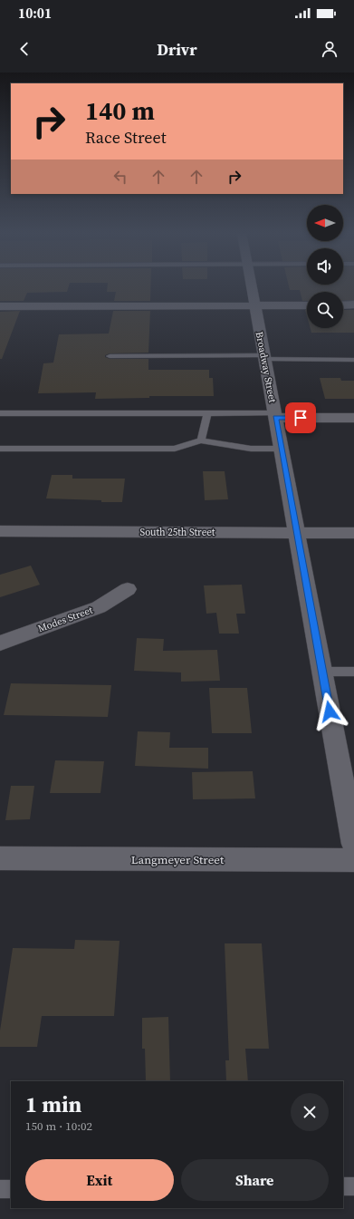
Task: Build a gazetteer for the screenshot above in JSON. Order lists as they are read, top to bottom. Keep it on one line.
{"streets":{"street":["Broadway Street","South 25th Street","Modes Street","Langmeyer Street"]},"crossings":[["Broadway Street","South 25th Street"]],"north":"left","page":{"status":"10:01","header":"Drivr","turn":["140 m","Race Street"],"heading":["1 min","150 m · 10:02"],"buttons":["Exit","Share"]}}
